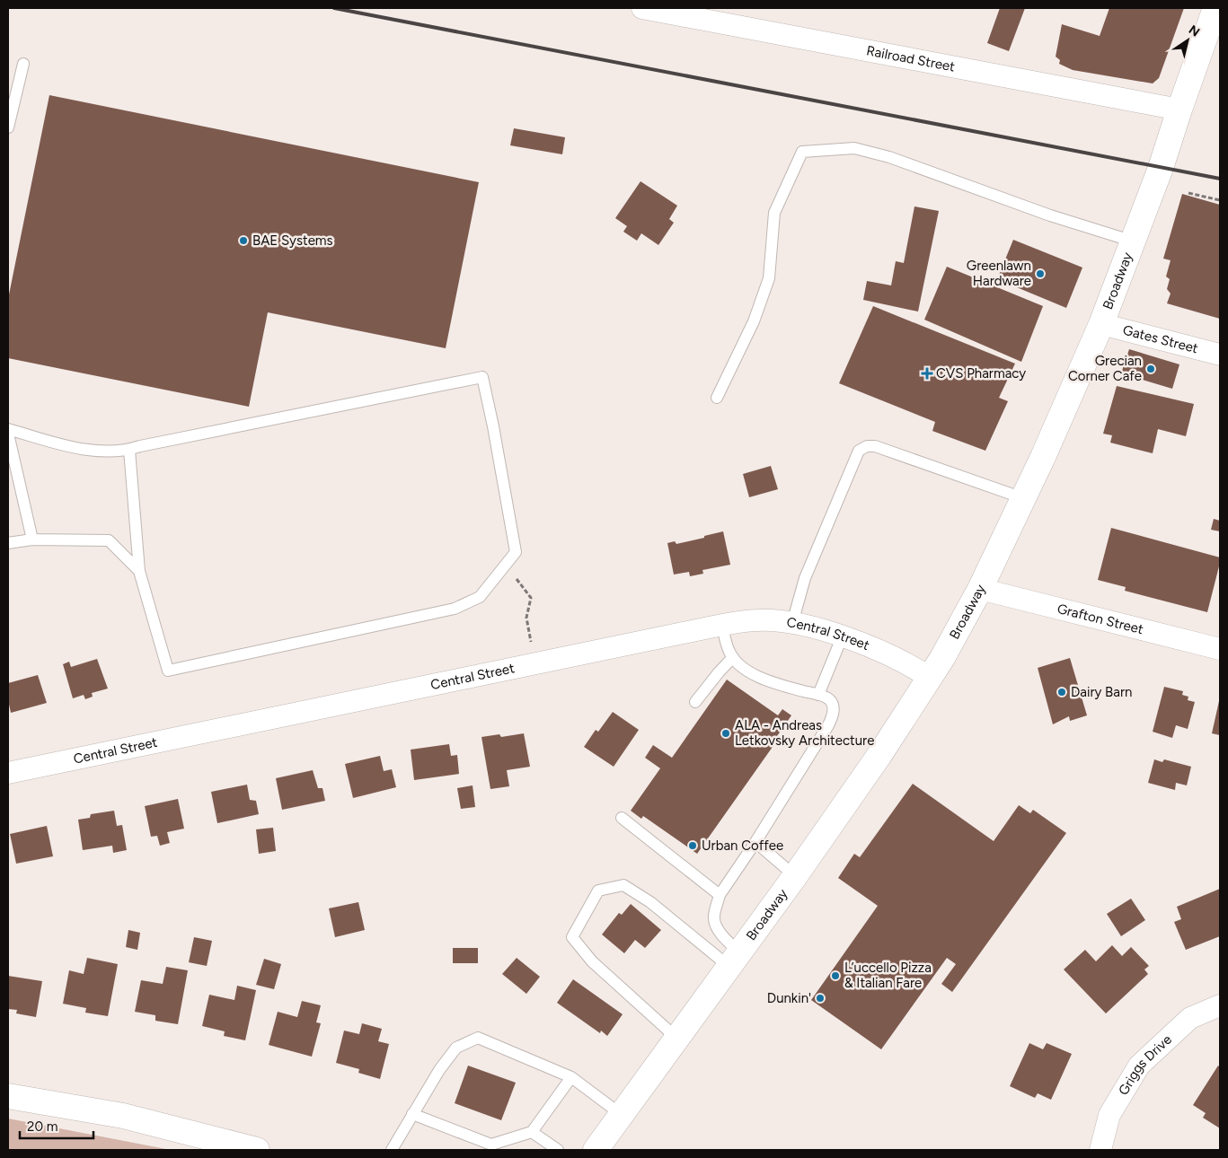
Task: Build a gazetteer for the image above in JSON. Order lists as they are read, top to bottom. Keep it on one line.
{"streets":{"main road":["Broadway"],"street":["Railroad Street","Gates Street","Grafton Street","Central Street","Griggs Drive"]},"crossings":[["Railroad Street","Broadway"],["Broadway","Gates Street"],["Broadway","Grafton Street"],["Broadway","Central Street"]],"places":{"other":["BAE Systems","Greenlawn Hardware","Grecian Corner Cafe","Dairy Barn","ALA - Andreas Letkovsky Architecture","Urban Coffee","L’uccello Pizza & Italian Fare","Dunkin'"],"health":["CVS Pharmacy"]},"scale_bar":"20 m","north":"top right"}
